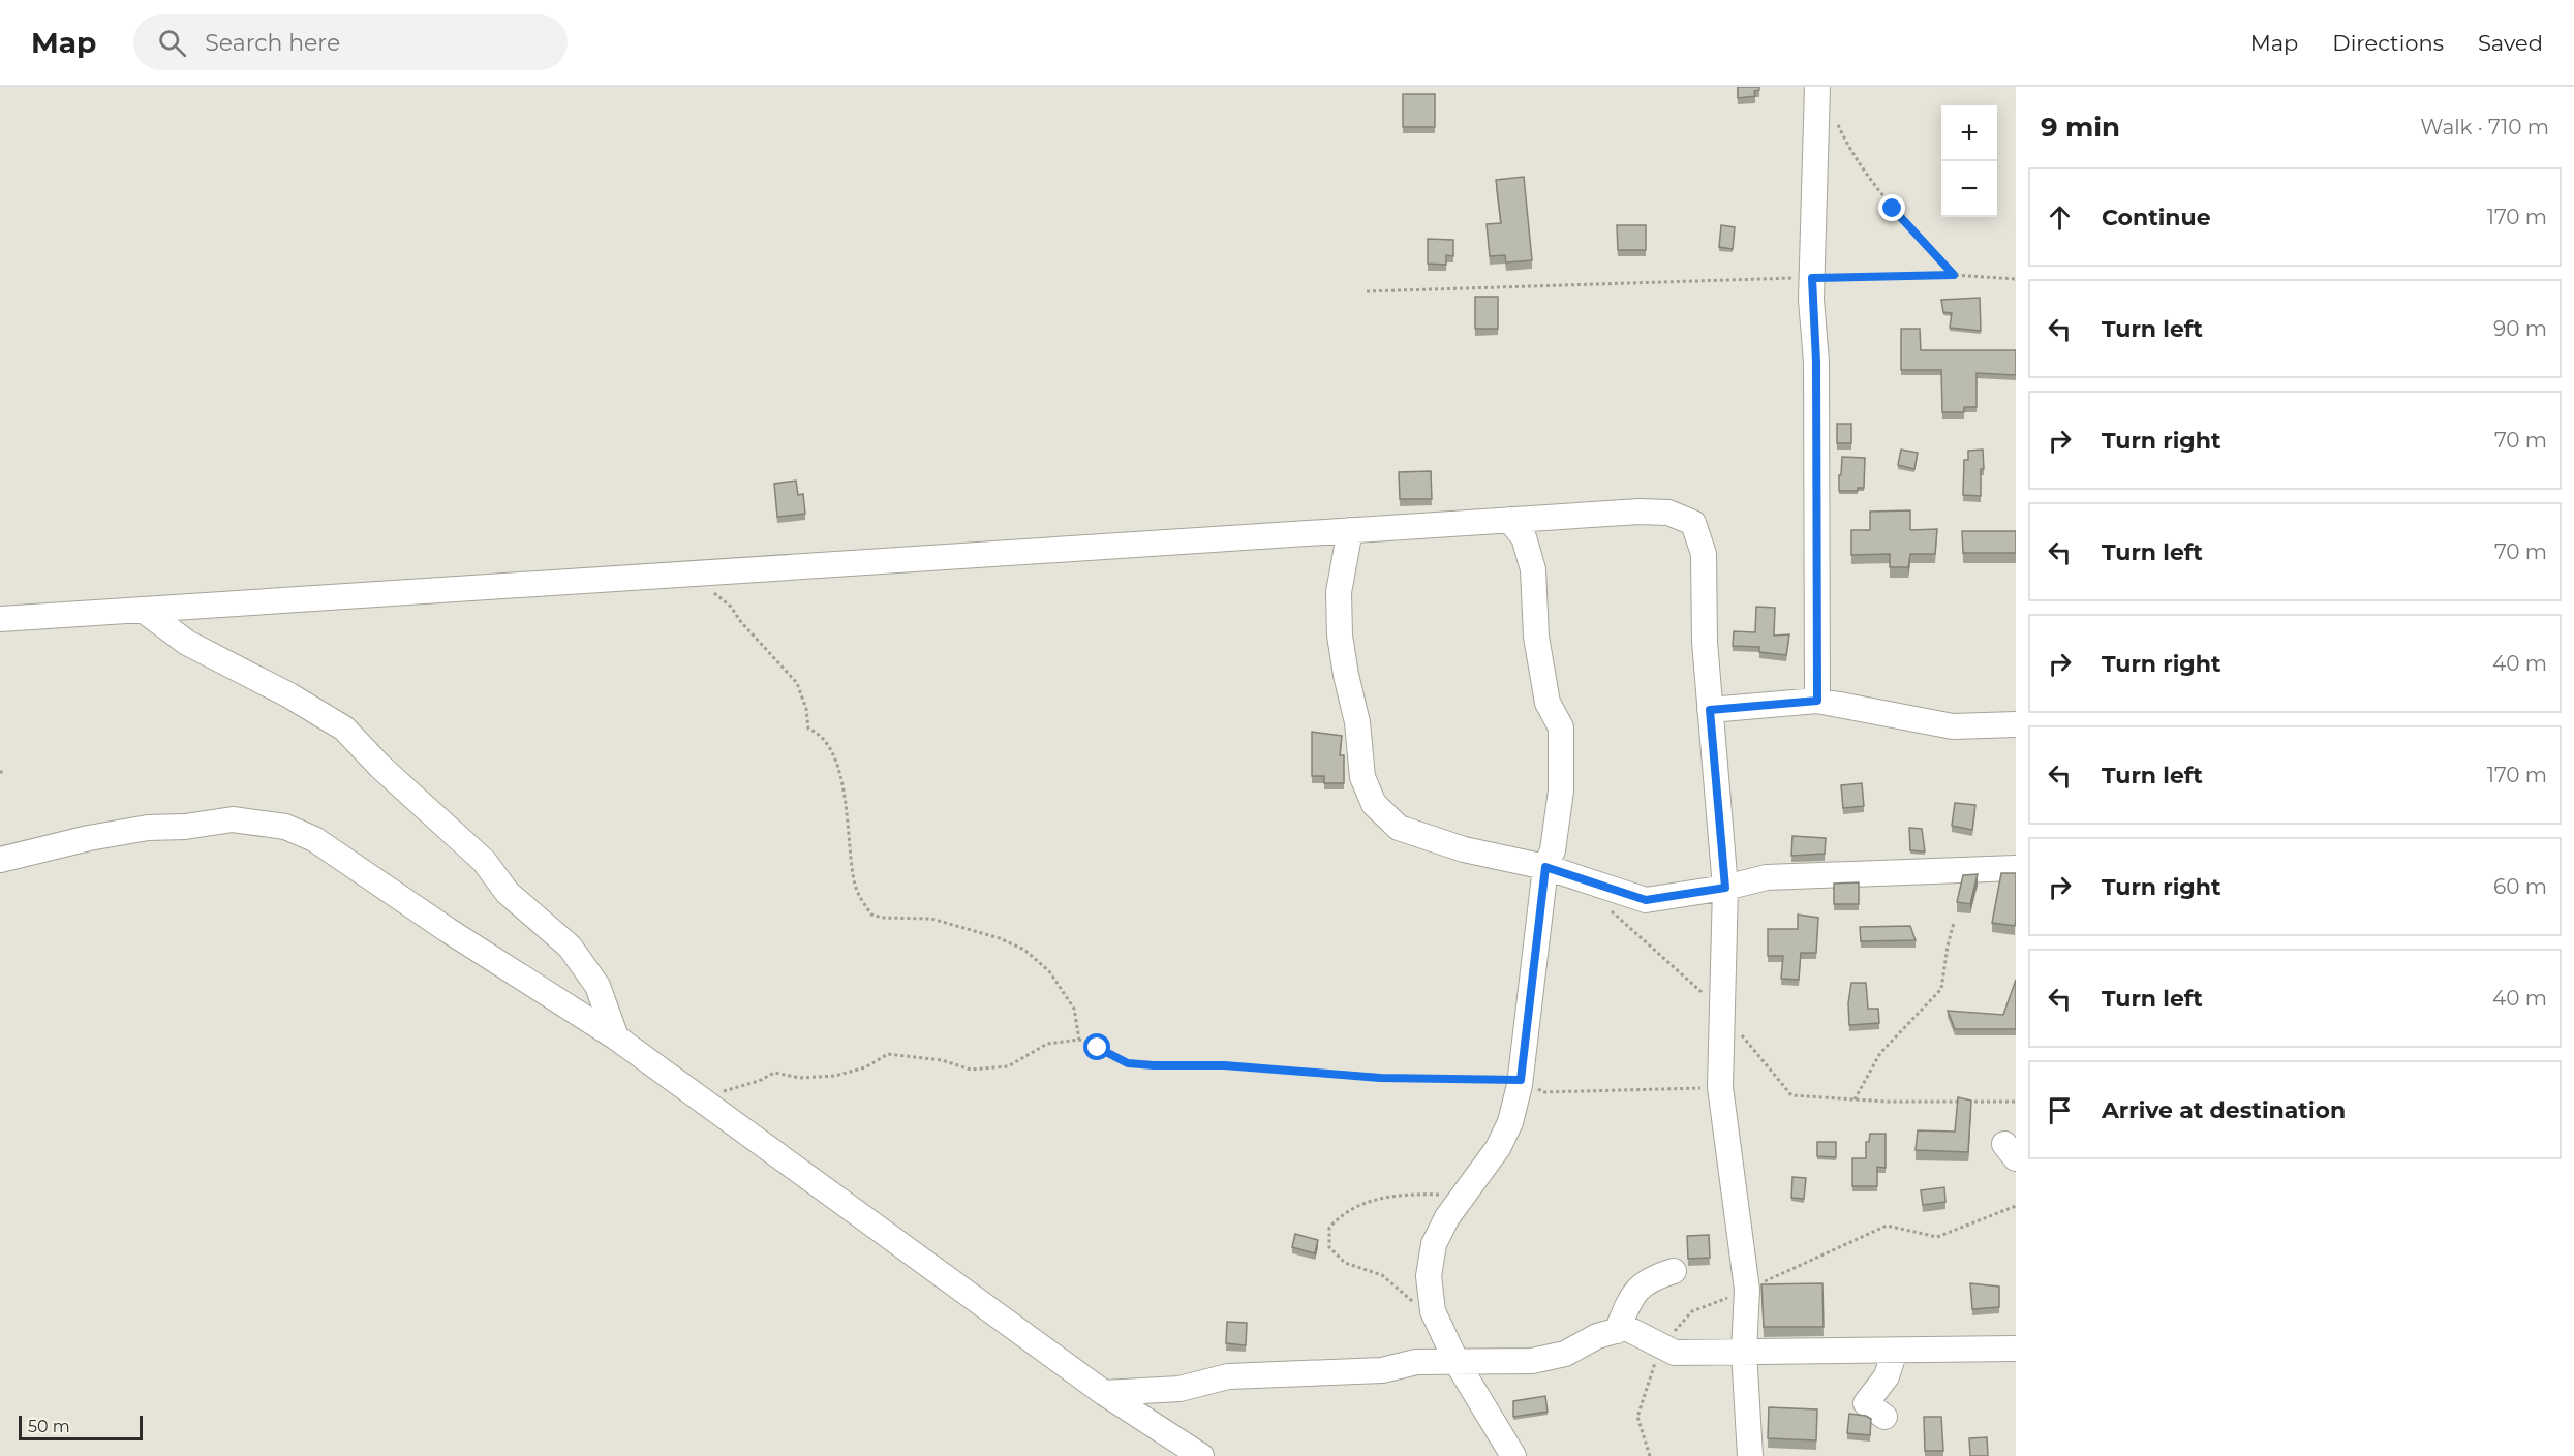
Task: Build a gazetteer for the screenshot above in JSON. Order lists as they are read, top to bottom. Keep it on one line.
{"scale_bar":"50 m","page":{"header":"Map","search":"Search here","nav":["Map","Directions","Saved"],"heading":["9 min","Walk · 710 m"],"map_buttons":["+","−"],"list":[["Continue","170 m"],["Turn left","90 m"],["Turn right","70 m"],["Turn left","70 m"],["Turn right","40 m"],["Turn left","170 m"],["Turn right","60 m"],["Turn left","40 m"],"Arrive at destination"],"scale":"50 m"}}
